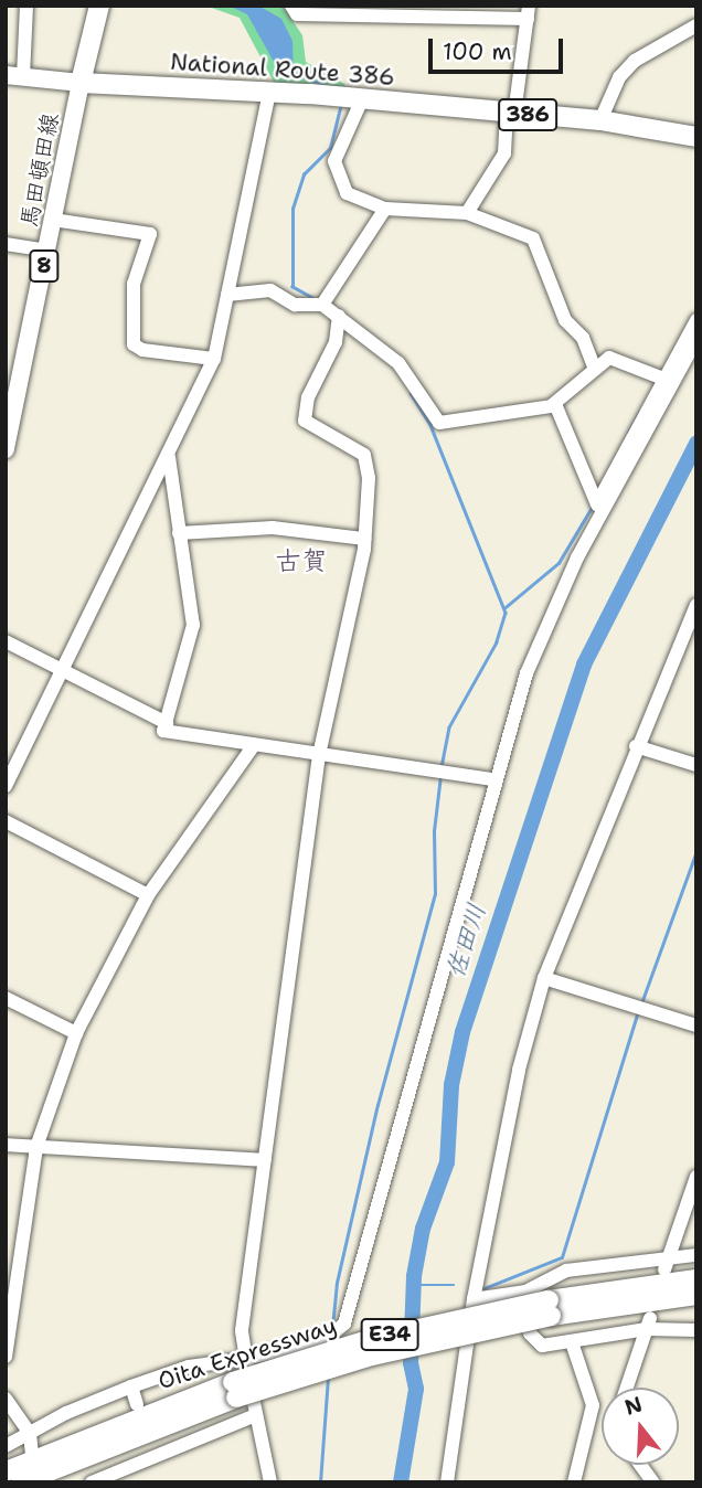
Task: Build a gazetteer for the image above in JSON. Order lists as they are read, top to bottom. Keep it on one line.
{"streets":{"highway":["National Route 386","386","E34","Oita Expressway"],"main road":["馬田頓田線","8"]},"crossings":[["National Route 386","馬田頓田線"]],"districts":["古賀"],"water":["佐田川"],"scale_bar":"100 m","north":"top"}
